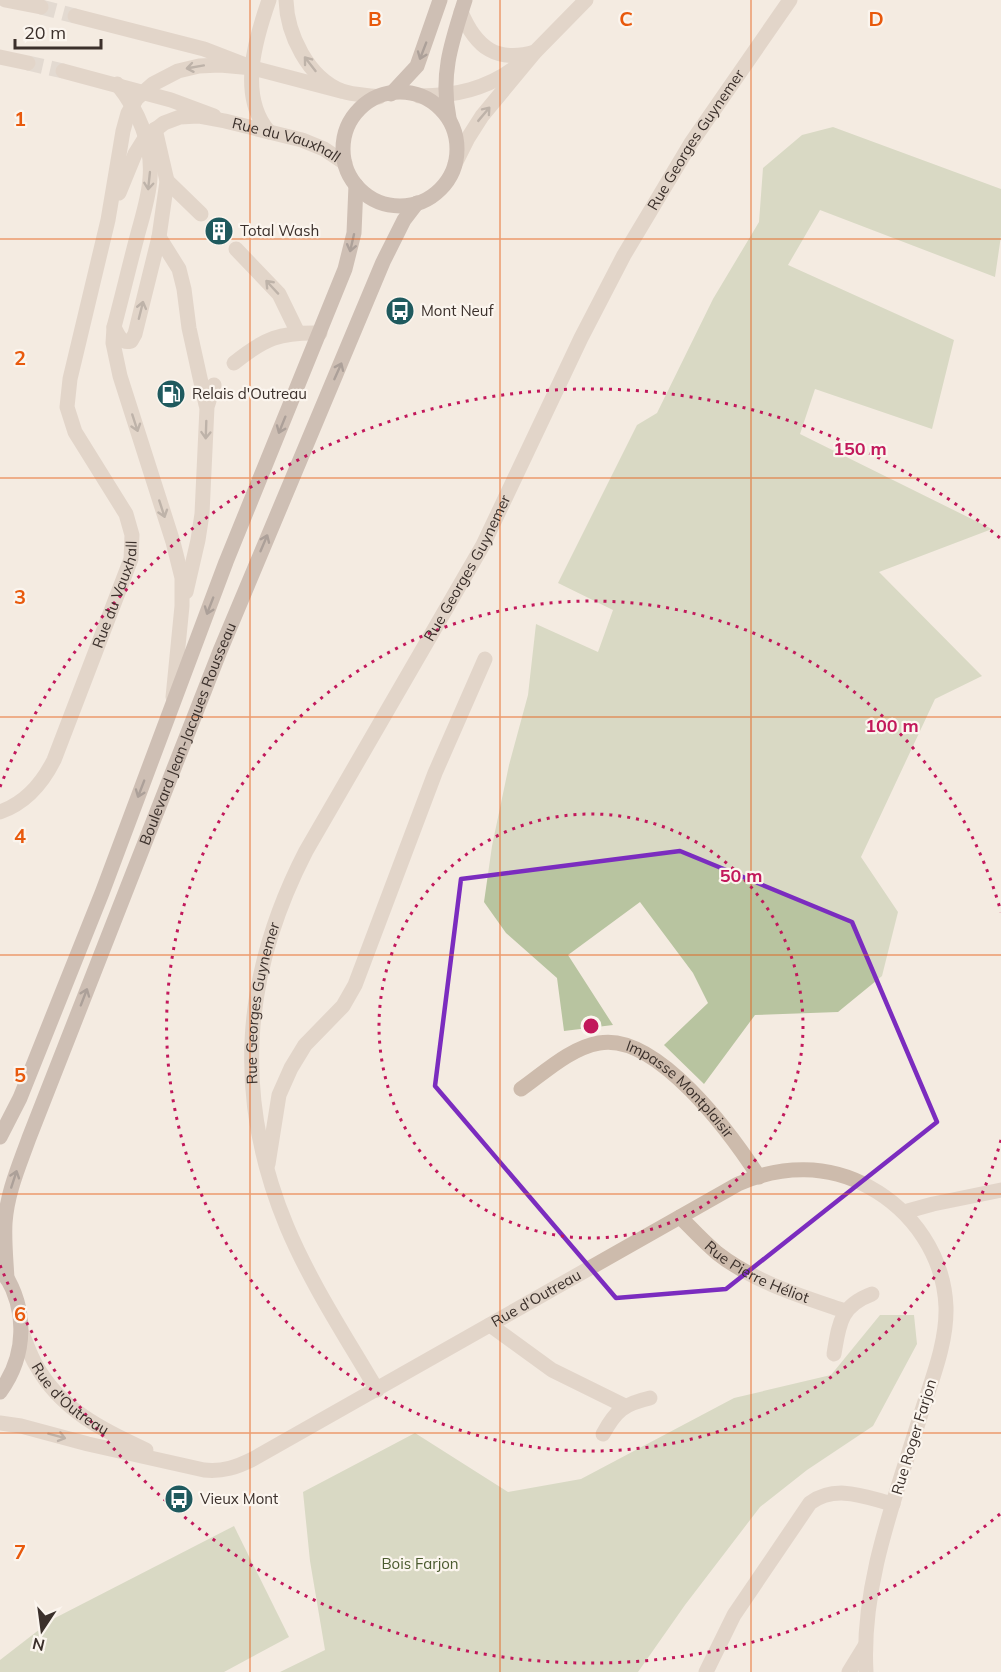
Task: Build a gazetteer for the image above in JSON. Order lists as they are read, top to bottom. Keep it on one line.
{"streets":{"main road":["Boulevard Jean-Jacques Rousseau"],"street":["Rue Georges Guynemer","Rue du Vauxhall","Impasse Montplaisir","Rue Pierre Héliot","Rue d'Outreau","Rue Roger Farjon"]},"crossings":[["Rue Georges Guynemer","Rue d'Outreau"],["Rue du Vauxhall","Boulevard Jean-Jacques Rousseau"],["Boulevard Jean-Jacques Rousseau","Rue d'Outreau"],["Impasse Montplaisir","Rue d'Outreau"],["Rue Pierre Héliot","Rue d'Outreau"],["Rue d'Outreau","Rue Roger Farjon"]],"parks":["Bois Farjon"],"places":{"building":["Total Wash"],"bus stop":["Mont Neuf","Vieux Mont"],"fuel station":["Relais d'Outreau"]},"scale_bar":"20 m","north":"bottom","grid":{"columns":["B","C","D"],"rows":["1","2","3","4","5","6","7"]},"rings":["150 m","100 m","50 m"]}
